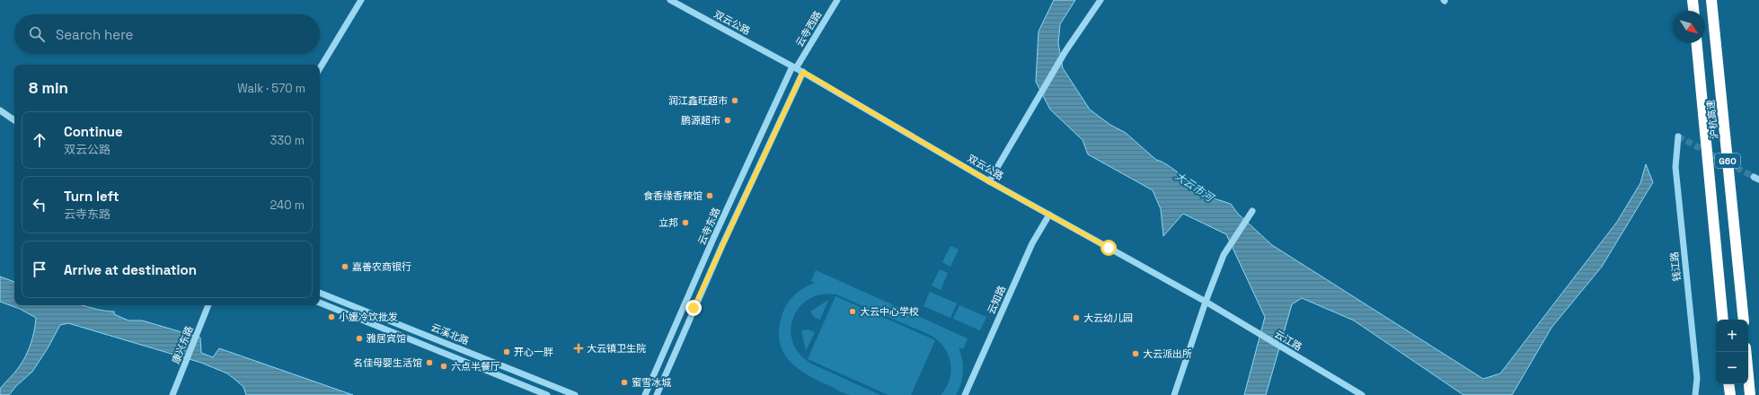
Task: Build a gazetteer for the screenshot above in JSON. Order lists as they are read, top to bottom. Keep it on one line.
{"streets":{"highway":["沪杭高速","G60"],"street":["双云公路","云寺西路","云寺东路","钱江路","云知路","云溪北路","云江路","康兴东路"]},"crossings":[["双云公路","云寺西路"],["双云公路","云寺东路"],["双云公路","云知路"],["双云公路","云江路"],["云寺西路","云寺东路"]],"water":["大云市河"],"places":{"other":["润江鑫旺超市","鹏源超市","食香缘香辣馆","立邦","嘉善农商银行","大云中心学校","小媛冷饮批发","大云幼儿园","雅居宾馆","开心一胖","大云派出所","名佳母婴生活馆","六点半餐厅","蜜雪冰城"],"health":["大云镇卫生院"]},"north":"bottom right","page":{"search":"Search here","heading":["8 min","Walk · 570 m"],"list":[["Continue","双云公路","330 m"],["Turn left","云寺东路","240 m"],"Arrive at destination"],"map_buttons":["+","−"]}}
